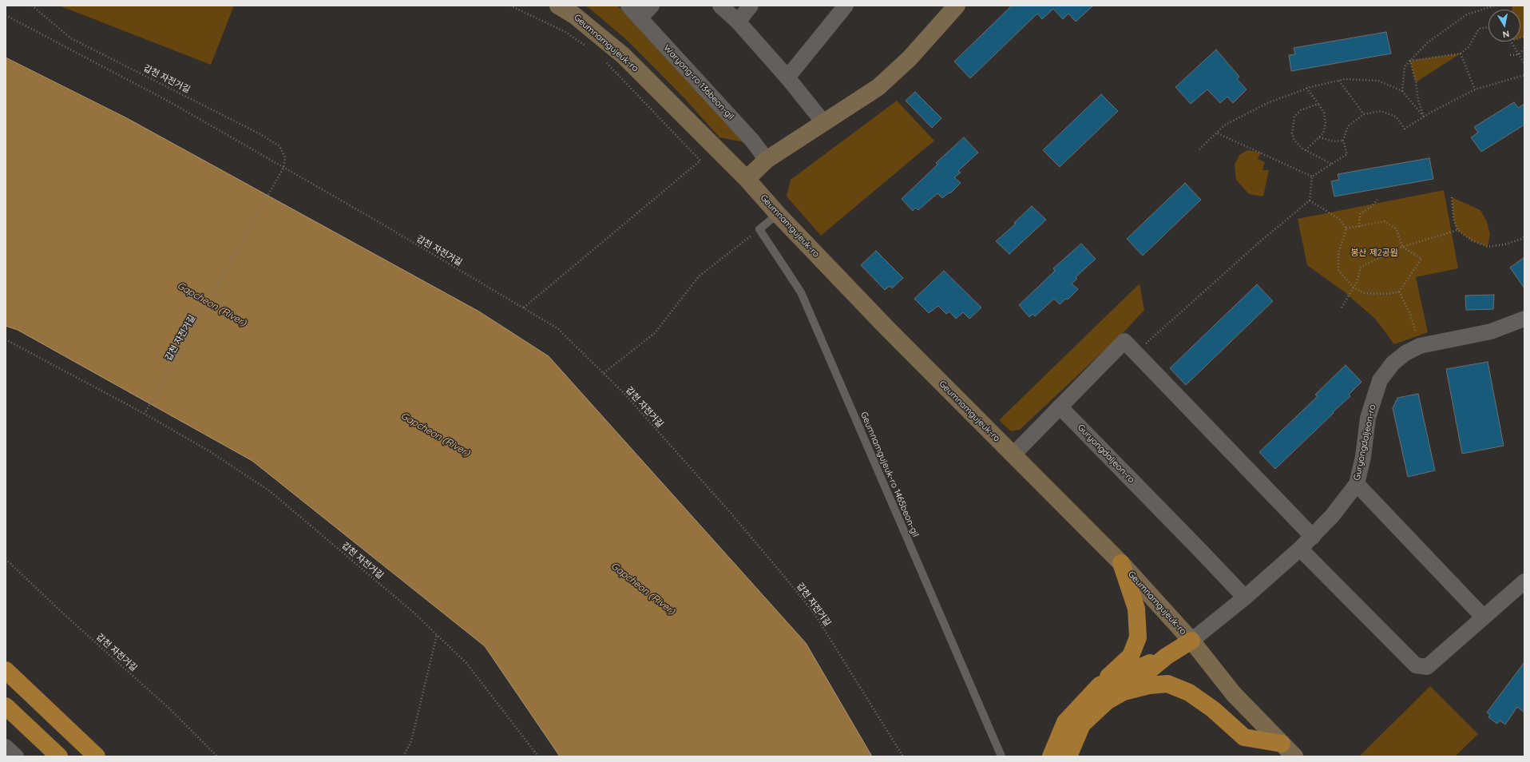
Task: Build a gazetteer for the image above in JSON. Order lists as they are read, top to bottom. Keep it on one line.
{"streets":{"main road":["Geumnamgujeuk-ro"],"street":["Waryong-ro 136beon-gil","Guryongdaljeon-ro"],"lane":["Geumnamgujeuk-ro 1465beon-gil"],"path":["갑천 자전거길"]},"crossings":[["Geumnamgujeuk-ro","Guryongdaljeon-ro"]],"water":["Gapcheon (River)"],"parks":["봉산 제2공원"],"north":"bottom"}
